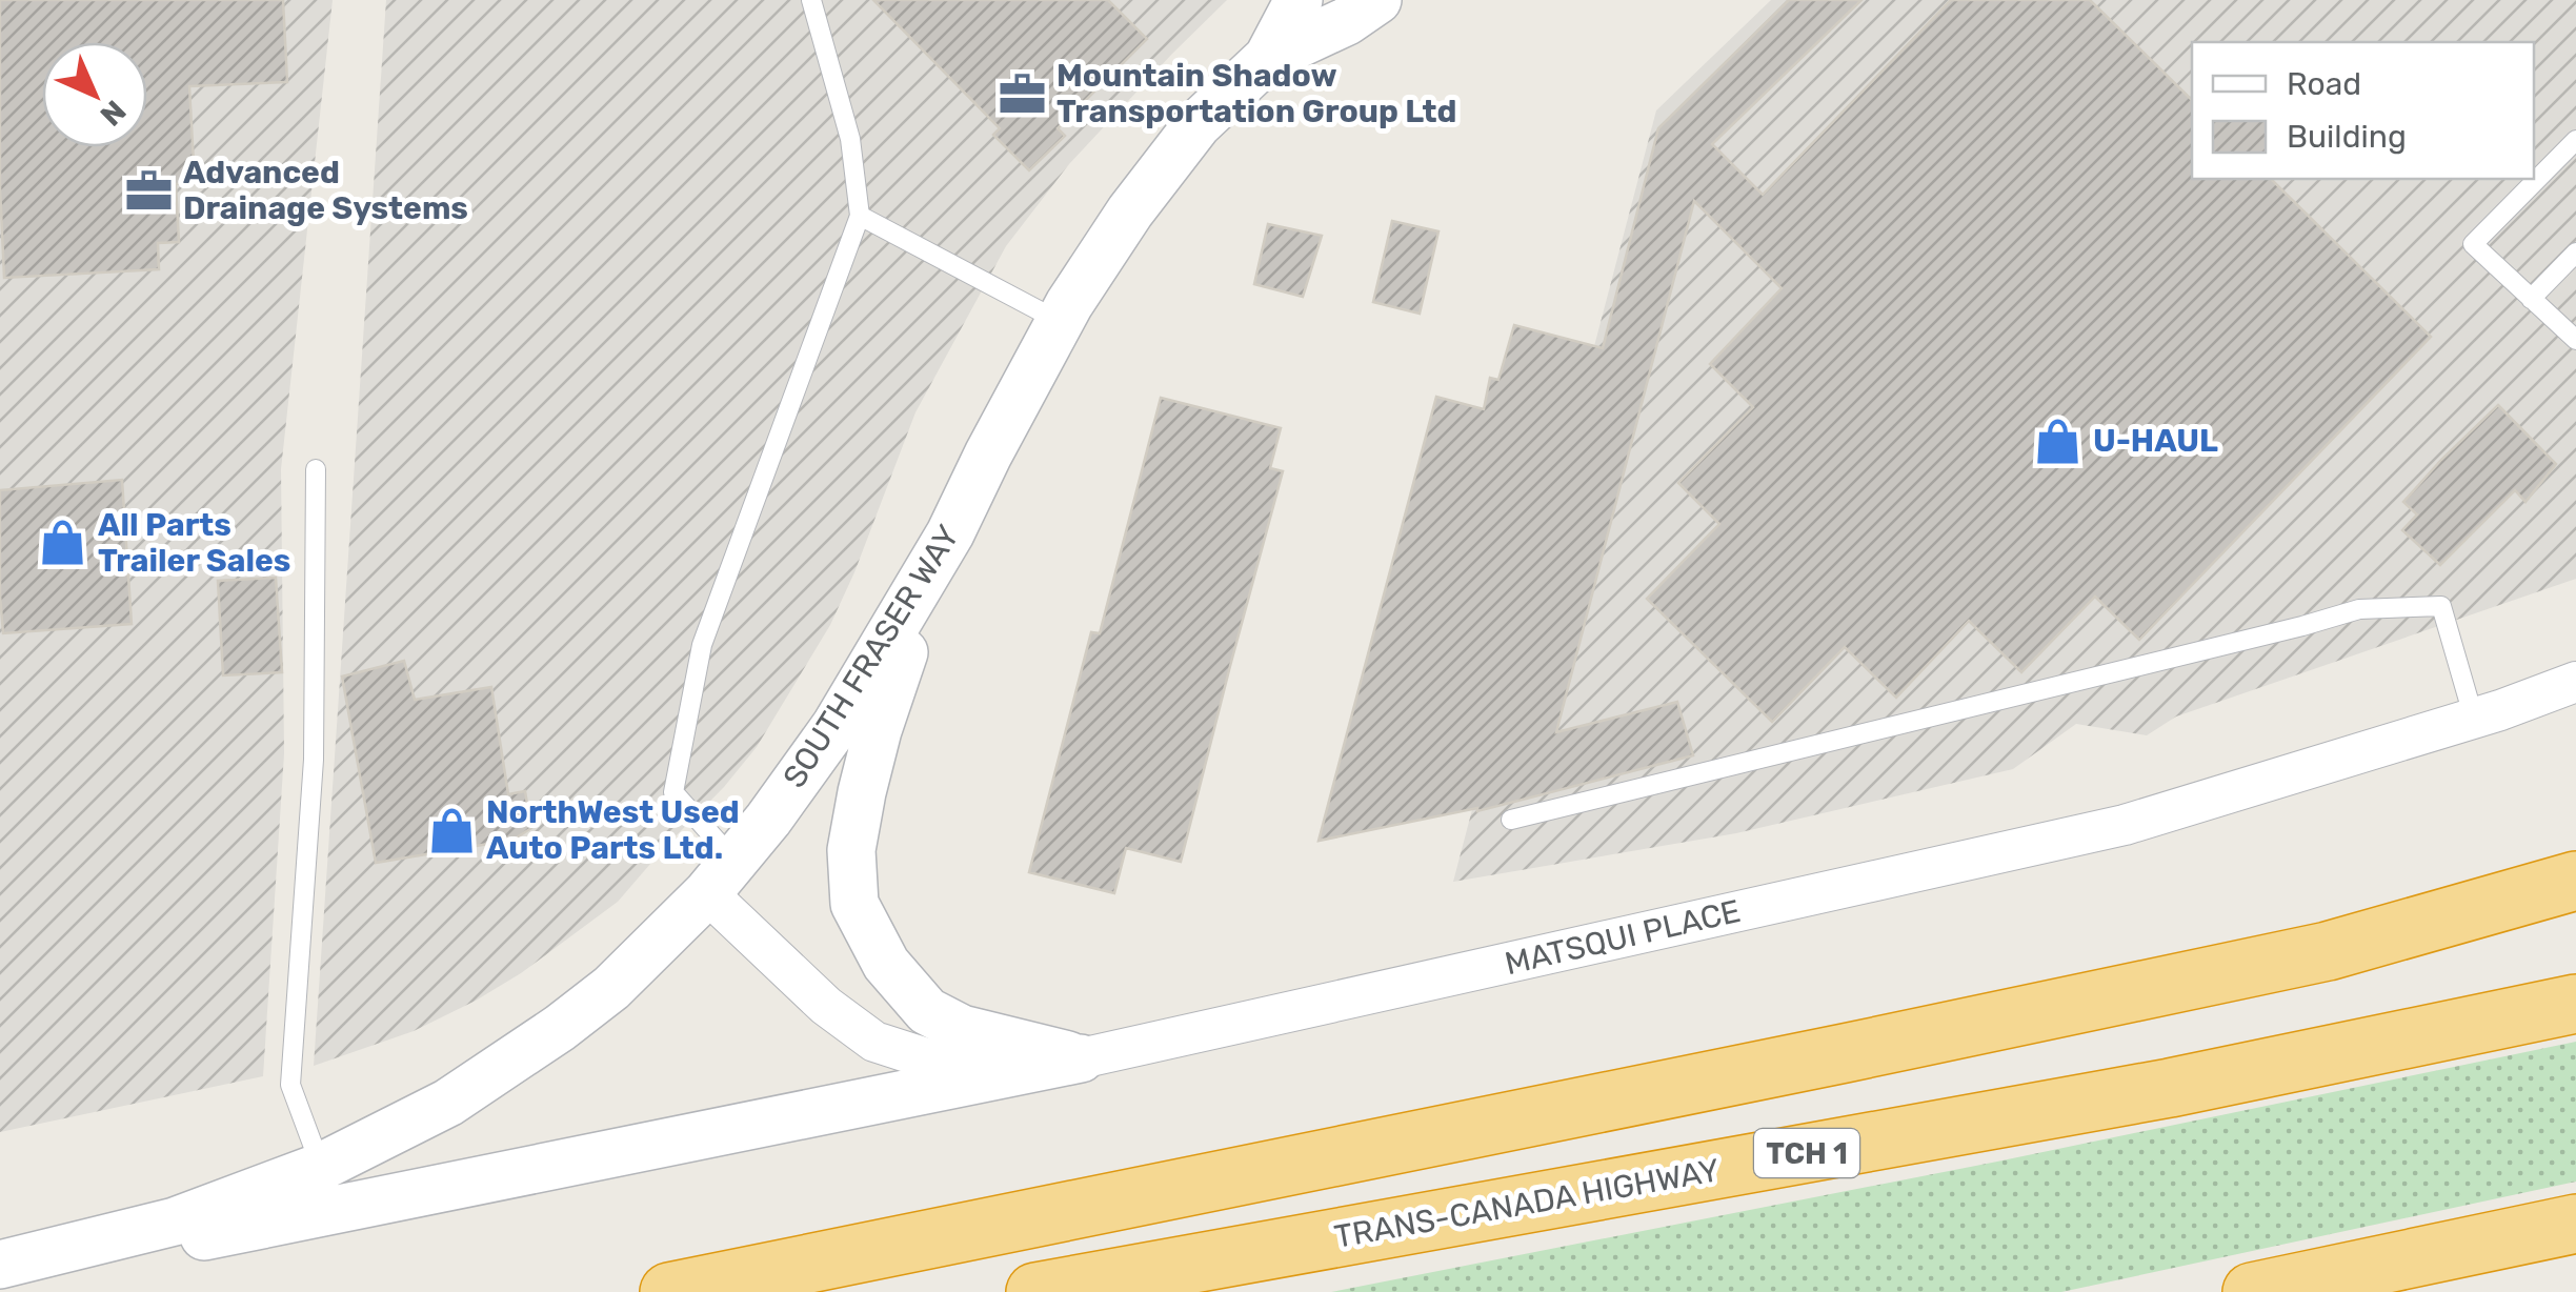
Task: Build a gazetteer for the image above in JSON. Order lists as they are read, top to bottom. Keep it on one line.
{"streets":{"highway":["TCH 1","TRANS-CANADA HIGHWAY"],"street":["SOUTH FRASER WAY","MATSQUI PLACE"]},"crossings":[["SOUTH FRASER WAY","MATSQUI PLACE"]],"places":{"office":["Mountain Shadow Transportation Group Ltd","Advanced Drainage Systems"],"shop":["U-HAUL","All Parts Trailer Sales","NorthWest Used Auto Parts Ltd."]},"legend":["Road","Building"],"north":"bottom right"}
